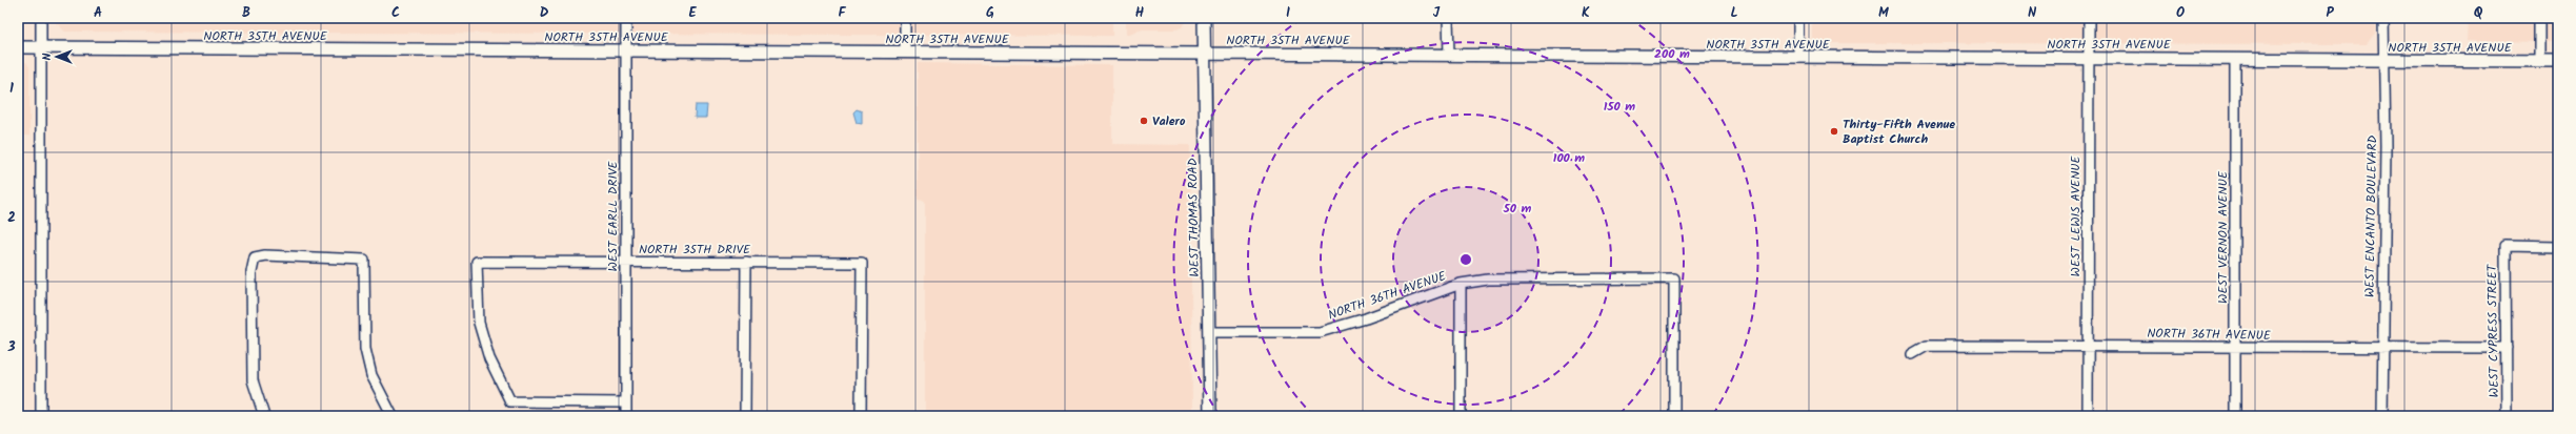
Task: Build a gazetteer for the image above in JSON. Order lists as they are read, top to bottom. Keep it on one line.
{"streets":{"main road":["NORTH 35TH AVENUE","WEST THOMAS ROAD"],"street":["WEST EARLL DRIVE","WEST LEWIS AVENUE","WEST ENCANTO BOULEVARD","WEST VERNON AVENUE","NORTH 35TH DRIVE","NORTH 36TH AVENUE","WEST CYPRESS STREET"]},"crossings":[["NORTH 35TH AVENUE","WEST EARLL DRIVE"],["NORTH 35TH AVENUE","WEST LEWIS AVENUE"],["NORTH 35TH AVENUE","WEST ENCANTO BOULEVARD"],["NORTH 35TH AVENUE","WEST THOMAS ROAD"],["NORTH 35TH AVENUE","WEST VERNON AVENUE"],["WEST EARLL DRIVE","NORTH 35TH DRIVE"],["WEST LEWIS AVENUE","NORTH 36TH AVENUE"],["WEST ENCANTO BOULEVARD","NORTH 36TH AVENUE"],["WEST THOMAS ROAD","NORTH 36TH AVENUE"],["WEST VERNON AVENUE","NORTH 36TH AVENUE"],["NORTH 36TH AVENUE","WEST CYPRESS STREET"]],"places":["Valero","Thirty-Fifth Avenue Baptist Church"],"north":"left","grid":{"columns":["A","B","C","D","E","F","G","H","I","J","K","L","M","N","O","P","Q"],"rows":["1","2","3"]},"rings":["200 m","150 m","100 m","50 m"]}
